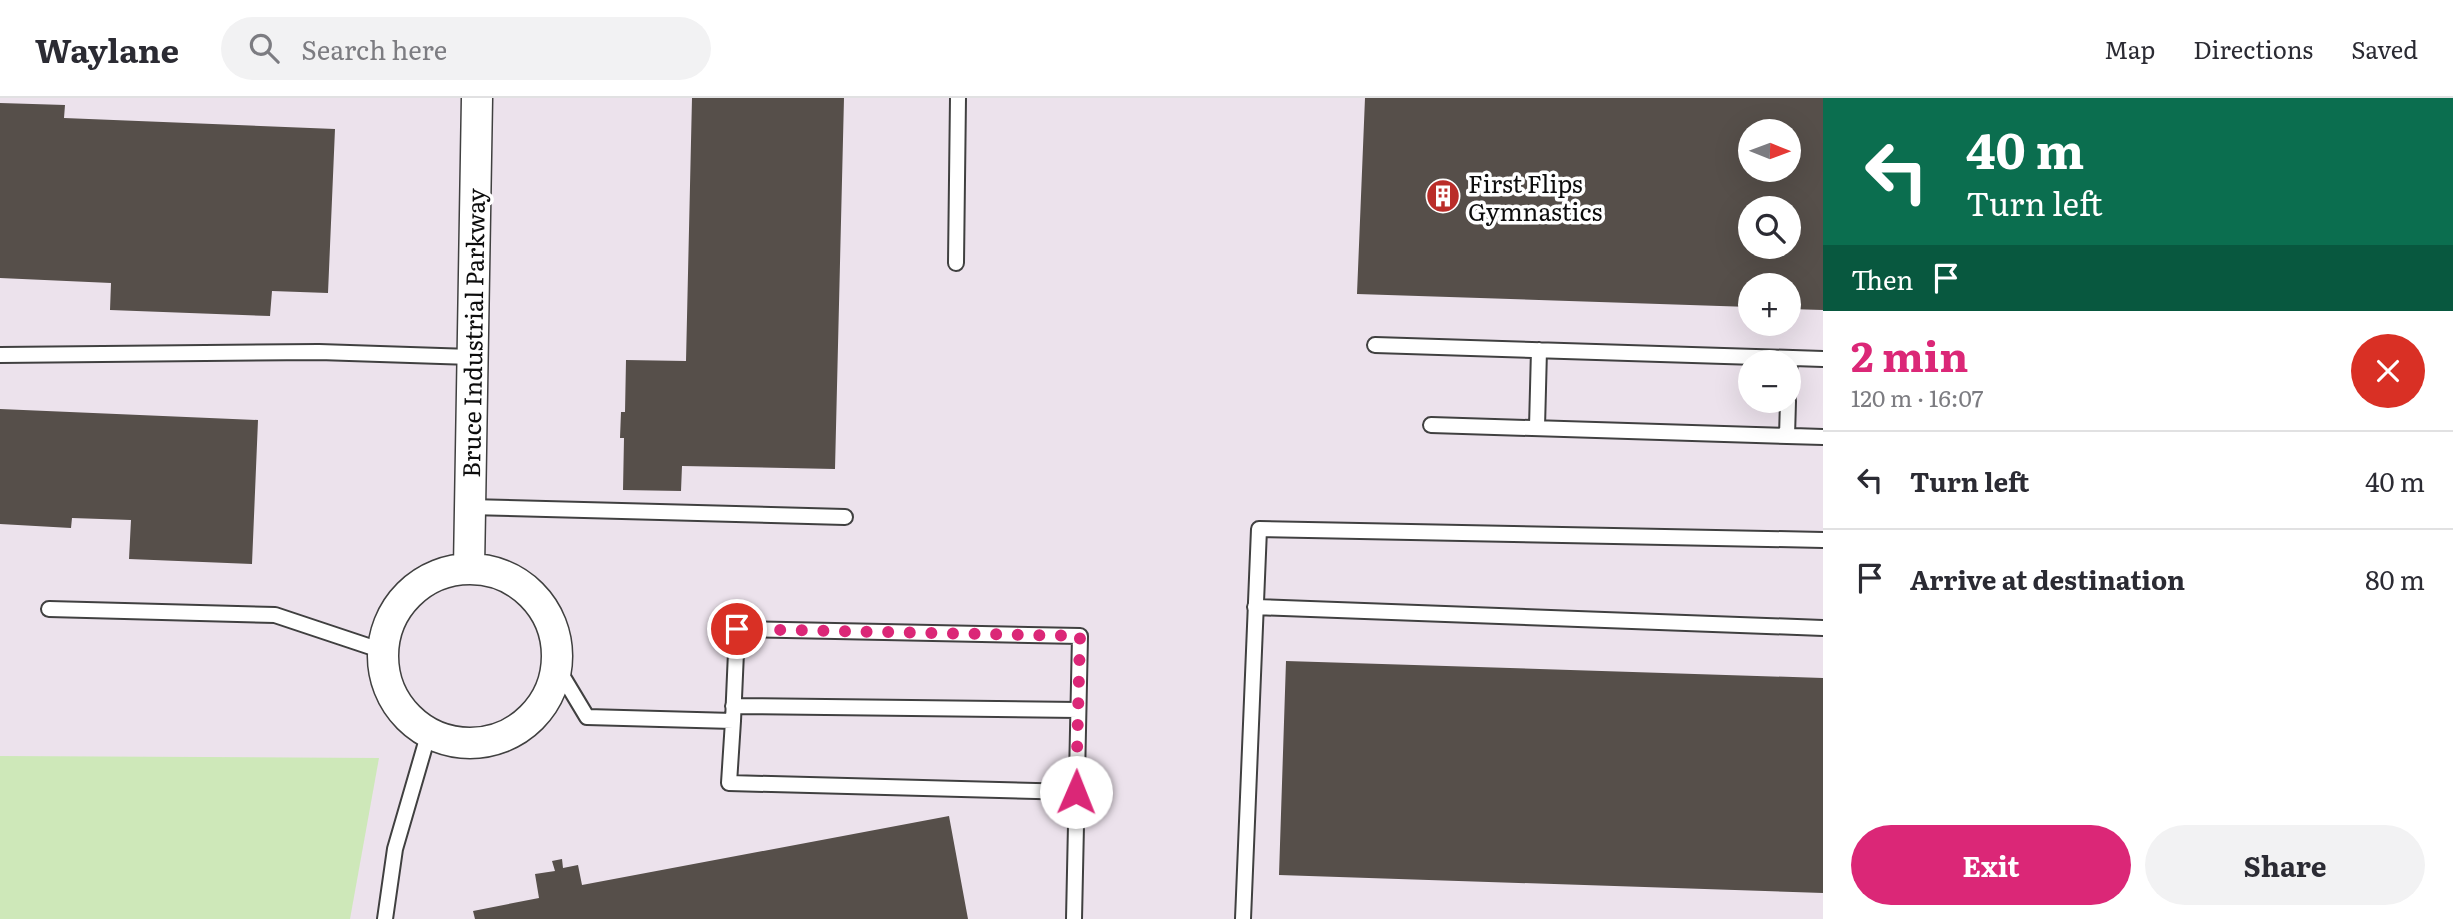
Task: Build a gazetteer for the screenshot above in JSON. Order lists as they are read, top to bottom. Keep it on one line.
{"streets":{"street":["Bruce Industrial Parkway"]},"places":{"building":["First Flips Gymnastics"]},"north":"right","page":{"header":"Waylane","search":"Search here","nav":["Map","Directions","Saved"],"turn":["40 m","Turn left"],"map_buttons":["+","−"],"then":"Then","heading":["2 min","120 m · 16:07"],"list":[{"name":"Turn left","value":"40 m"},{"name":"Arrive at destination","value":"80 m"}],"buttons":["Exit","Share"]}}
